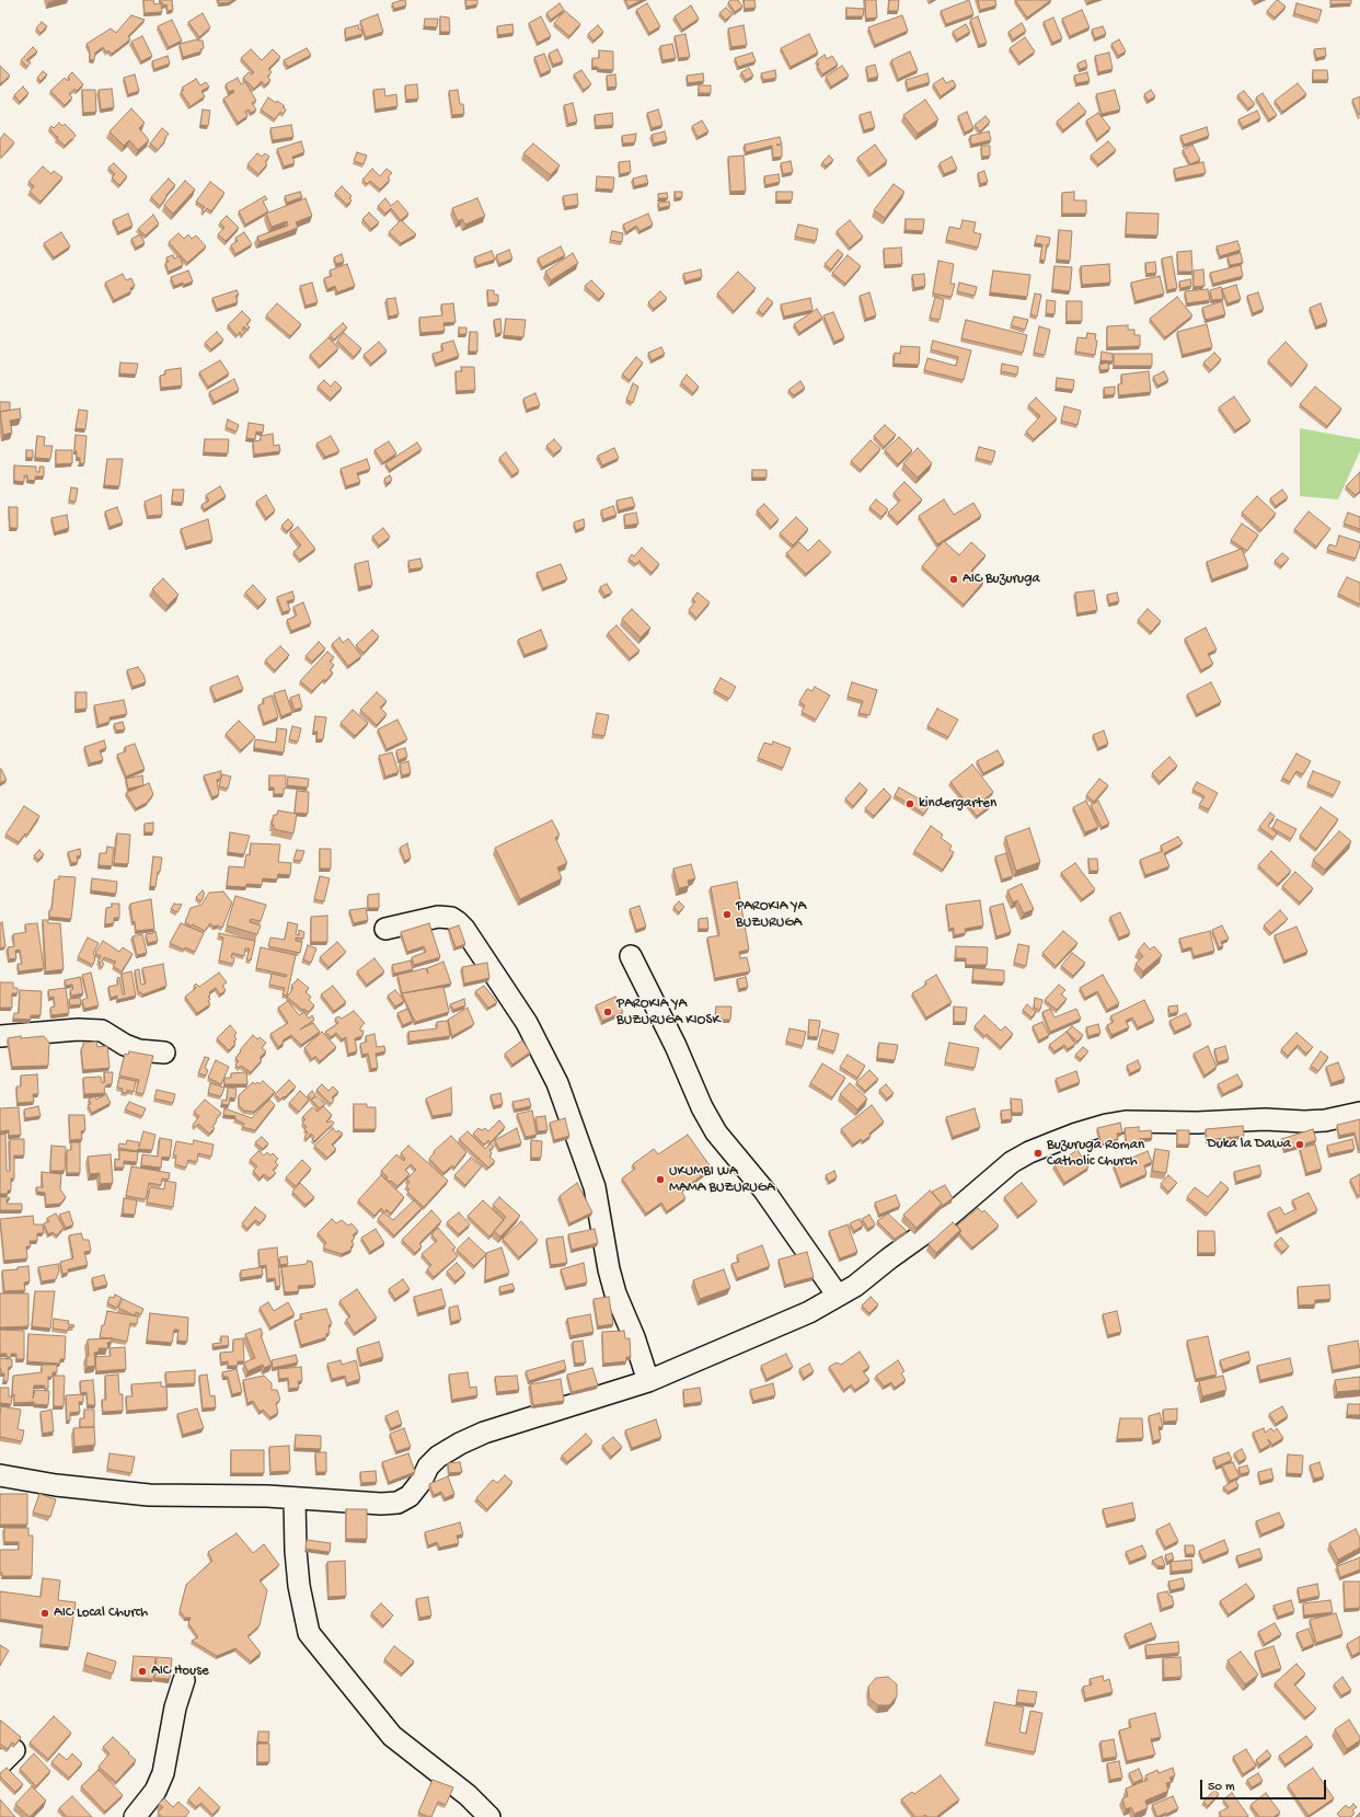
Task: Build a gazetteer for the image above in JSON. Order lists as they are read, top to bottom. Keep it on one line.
{"places":["AIC Buzuruga","kindergarten","PAROKIA YA BUZURUGA","PAROKIA YA BUZURUGA KIOSK","Duka la Dawa","Buzuruga Roman Catholic Church","UKUMBI WA MAMA BUZURUGA","AIC Local Church","AIC House"],"scale_bar":"50 m"}
